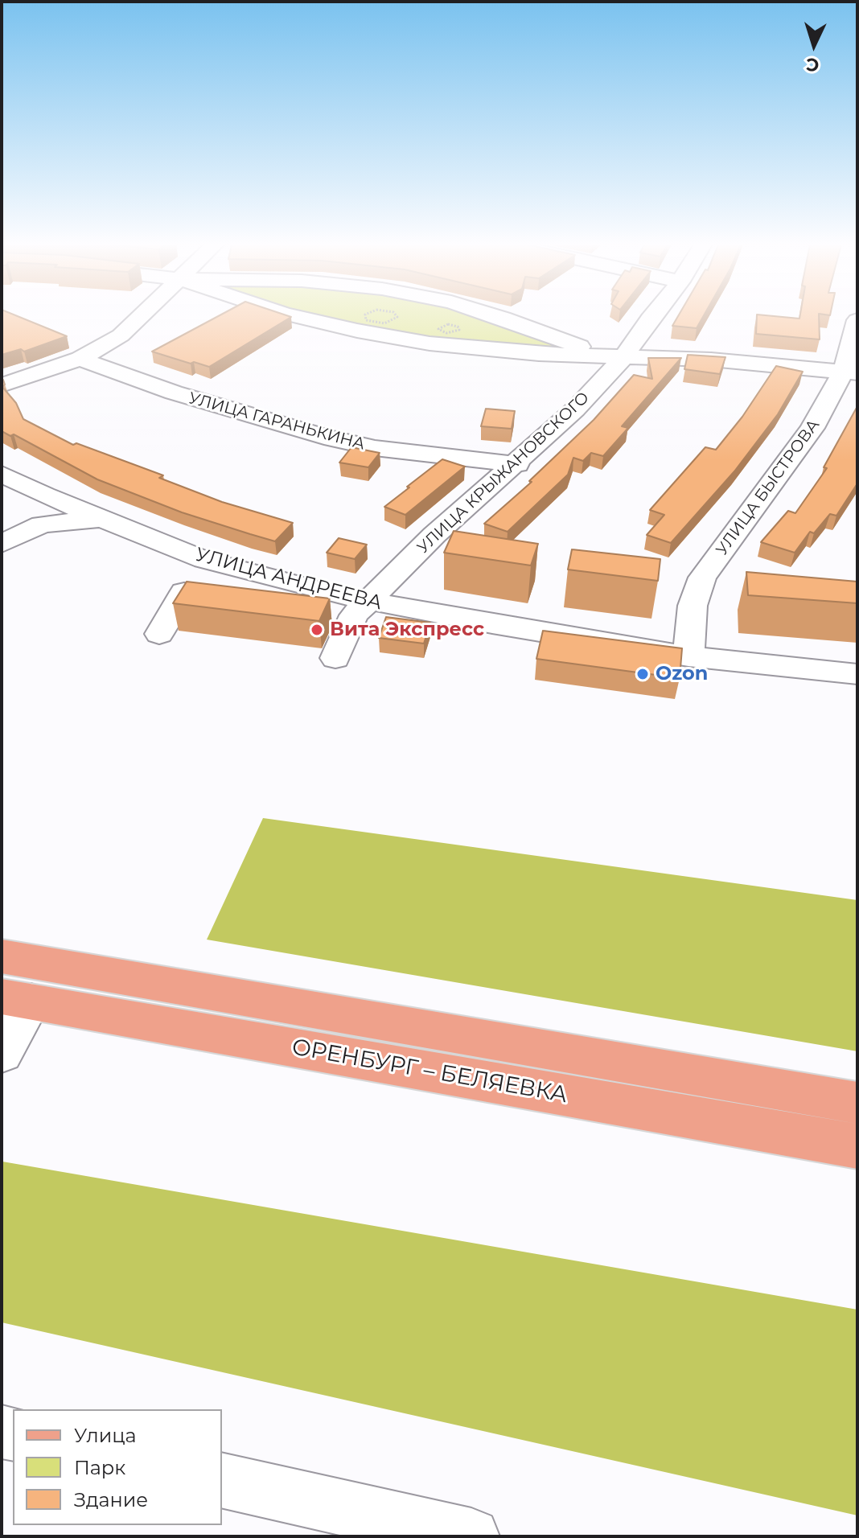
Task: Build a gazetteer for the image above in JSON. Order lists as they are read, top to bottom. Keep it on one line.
{"streets":{"main road":["ОРЕНБУРГ – БЕЛЯЕВКА"],"street":["УЛИЦА ГАРАНЬКИНА","УЛИЦА КРЫЖАНОВСКОГО","УЛИЦА БЫСТРОВА","УЛИЦА АНДРЕЕВА"]},"crossings":[["УЛИЦА ГАРАНЬКИНА","УЛИЦА КРЫЖАНОВСКОГО"],["УЛИЦА КРЫЖАНОВСКОГО","УЛИЦА АНДРЕЕВА"],["УЛИЦА БЫСТРОВА","УЛИЦА АНДРЕЕВА"]],"places":["Вита Экспресс","Ozon"],"legend":["Улица","Парк","Здание"],"north":"bottom"}
